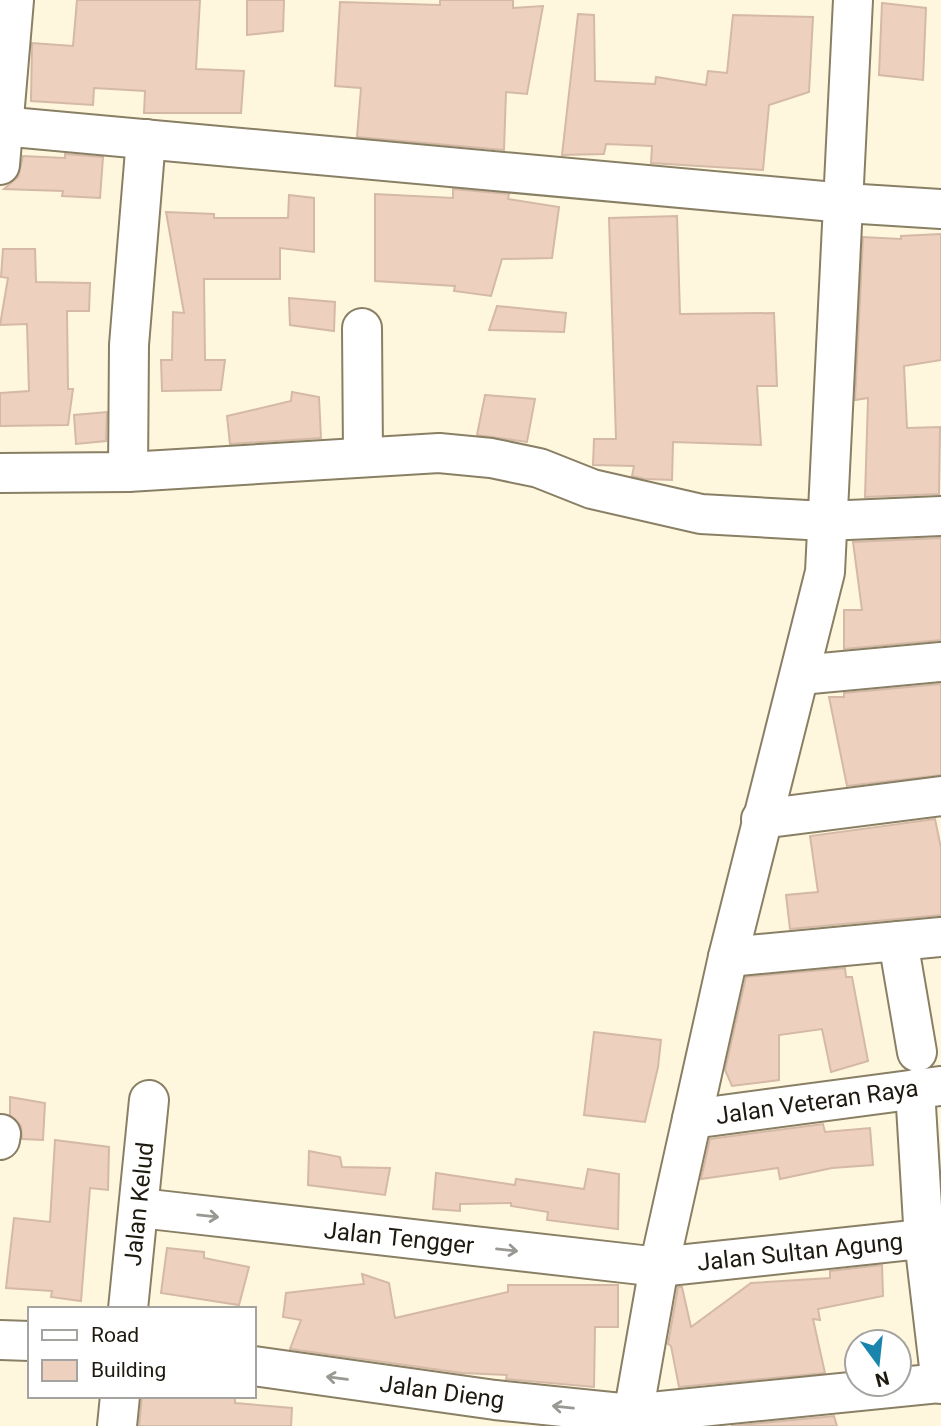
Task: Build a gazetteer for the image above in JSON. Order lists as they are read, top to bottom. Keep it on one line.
{"streets":{"street":["Jalan Veteran Raya","Jalan Kelud","Jalan Tengger","Jalan Sultan Agung","Jalan Dieng"]},"crossings":[["Jalan Kelud","Jalan Tengger"],["Jalan Tengger","Jalan Sultan Agung"]],"one_way":["Jalan Tengger","Jalan Dieng"],"legend":["Road","Building"],"north":"bottom"}
